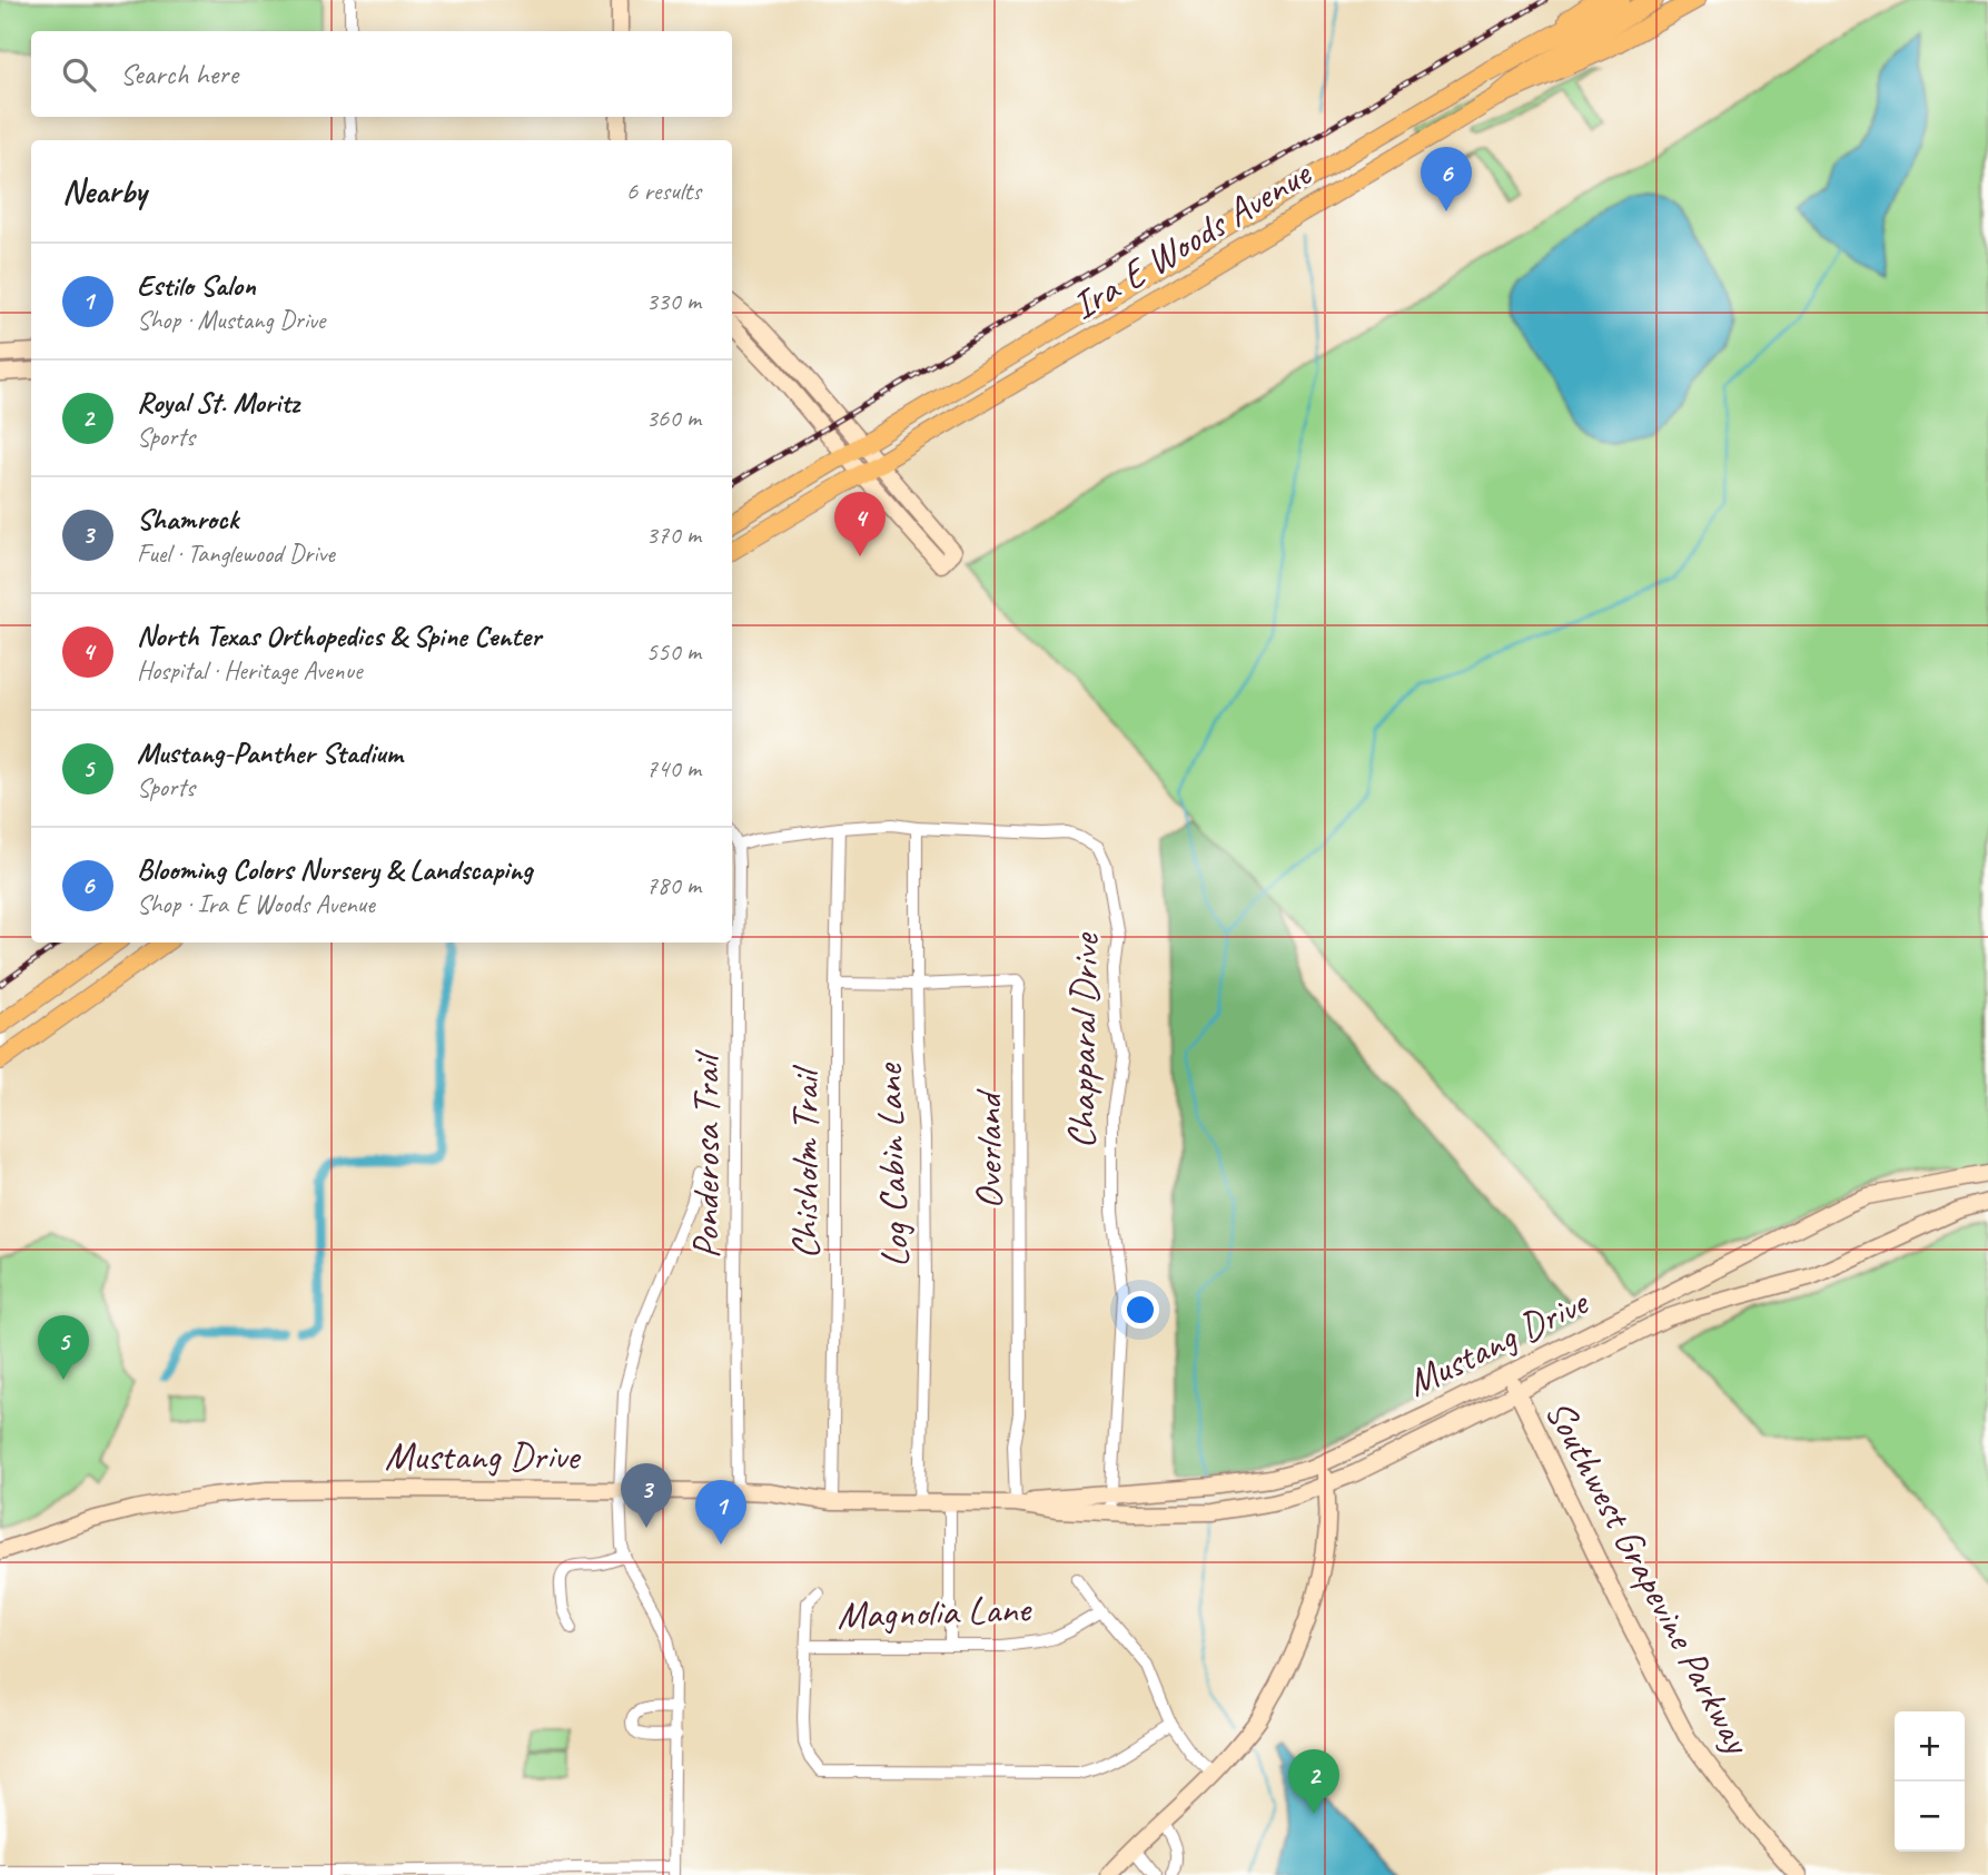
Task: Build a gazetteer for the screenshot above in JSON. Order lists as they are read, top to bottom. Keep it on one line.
{"streets":{"main road":["Ira E Woods Avenue","Mustang Drive","Southwest Grapevine Parkway"],"street":["Chapparal Drive","Overland","Ponderosa Trail","Chisholm Trail","Log Cabin Lane","Magnolia Lane"]},"crossings":[["Chapparal Drive","Ponderosa Trail"],["Chapparal Drive","Chisholm Trail"],["Chapparal Drive","Log Cabin Lane"],["Chapparal Drive","Mustang Drive"],["Overland","Chisholm Trail"],["Overland","Log Cabin Lane"],["Overland","Mustang Drive"],["Ponderosa Trail","Mustang Drive"],["Chisholm Trail","Mustang Drive"],["Log Cabin Lane","Mustang Drive"],["Mustang Drive","Southwest Grapevine Parkway"]],"page":{"search":"Search here","heading":["Nearby","6 results"],"pins":["6","4","5","3","1","2"],"list":[{"mark":"1","name":"Estilo Salon","note":"Shop · Mustang Drive","value":"330 m"},{"mark":"2","name":"Royal St. Moritz","note":"Sports","value":"360 m"},{"mark":"3","name":"Shamrock","note":"Fuel · Tanglewood Drive","value":"370 m"},{"mark":"4","name":"North Texas Orthopedics & Spine Center","note":"Hospital · Heritage Avenue","value":"550 m"},{"mark":"5","name":"Mustang-Panther Stadium","note":"Sports","value":"740 m"},{"mark":"6","name":"Blooming Colors Nursery & Landscaping","note":"Shop · Ira E Woods Avenue","value":"780 m"}],"map_buttons":["+","−"]}}
